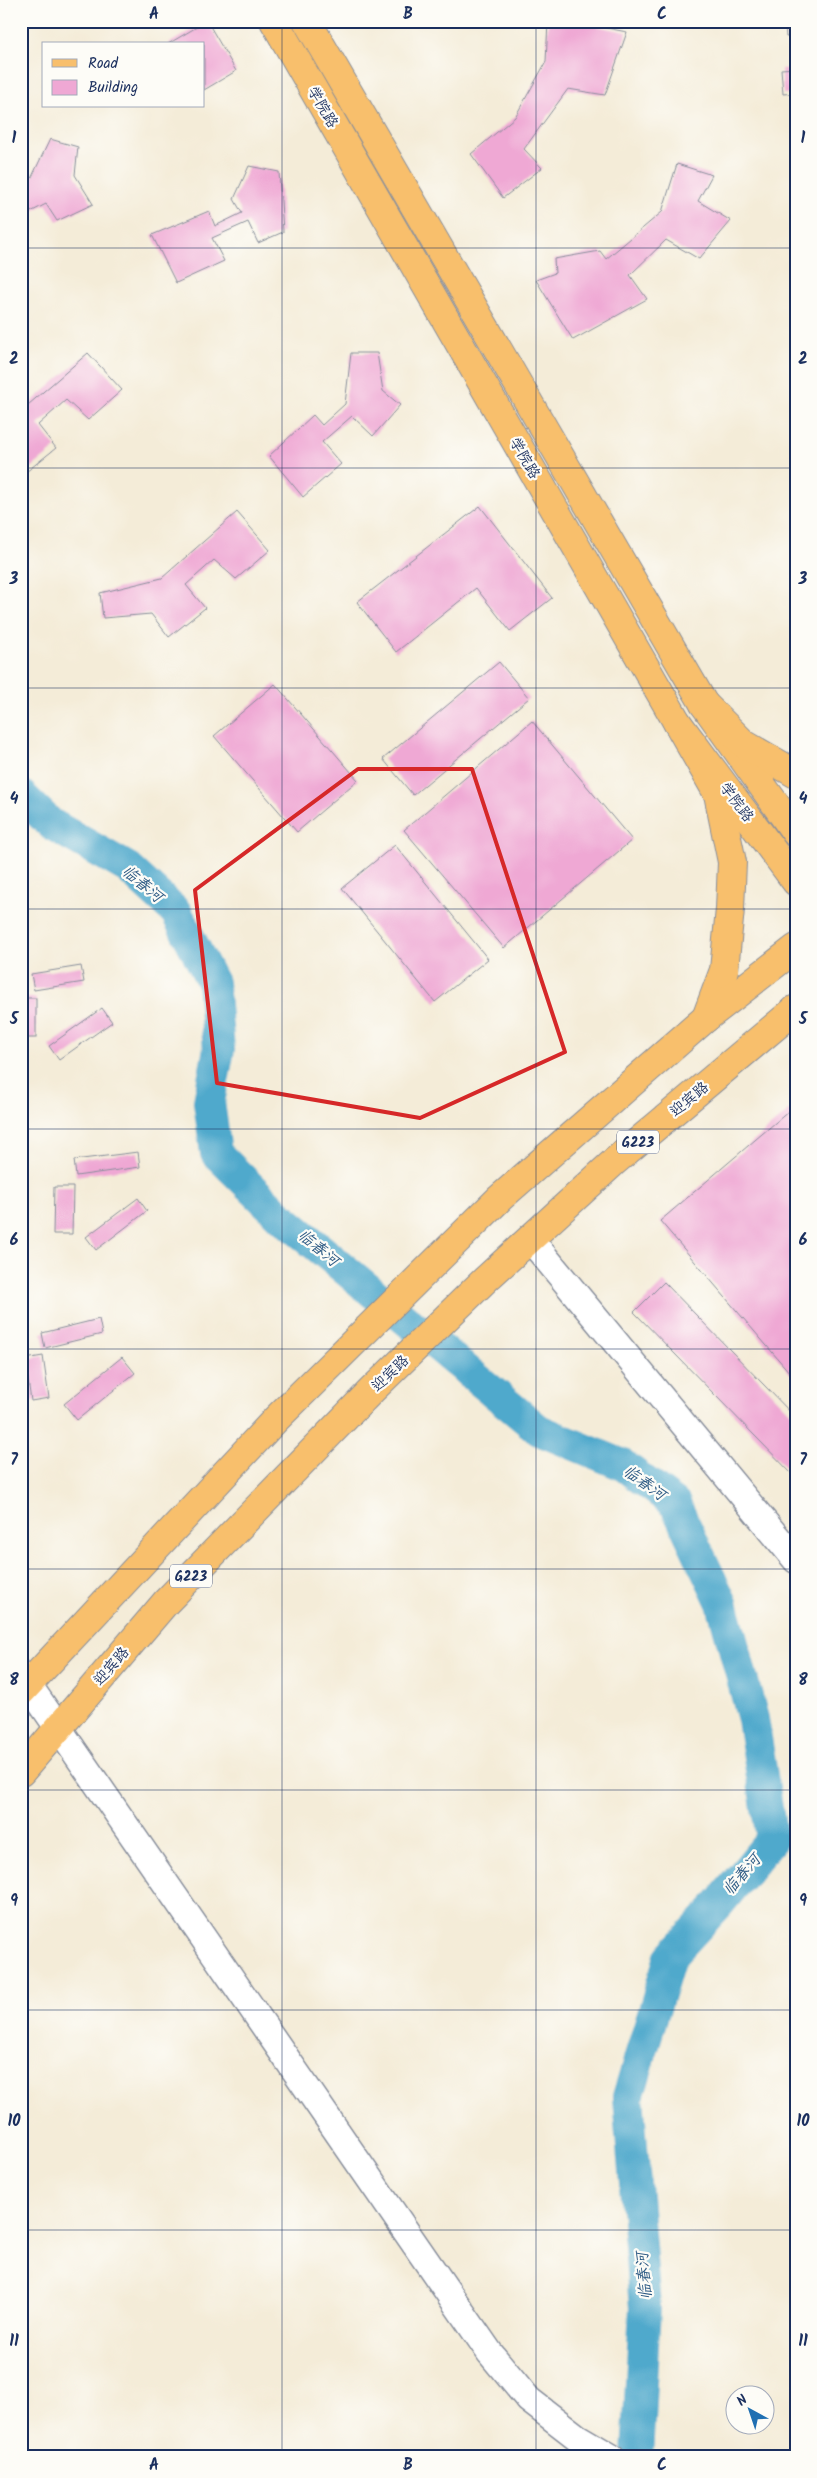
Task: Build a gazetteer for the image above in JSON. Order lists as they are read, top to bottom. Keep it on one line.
{"streets":{"main road":["学院路","迎宾路","G223"]},"water":["临春河"],"legend":["Road","Building"],"north":"top left","grid":{"columns":["A","B","C"],"rows":["1","2","3","4","5","6","7","8","9","10","11"]}}
